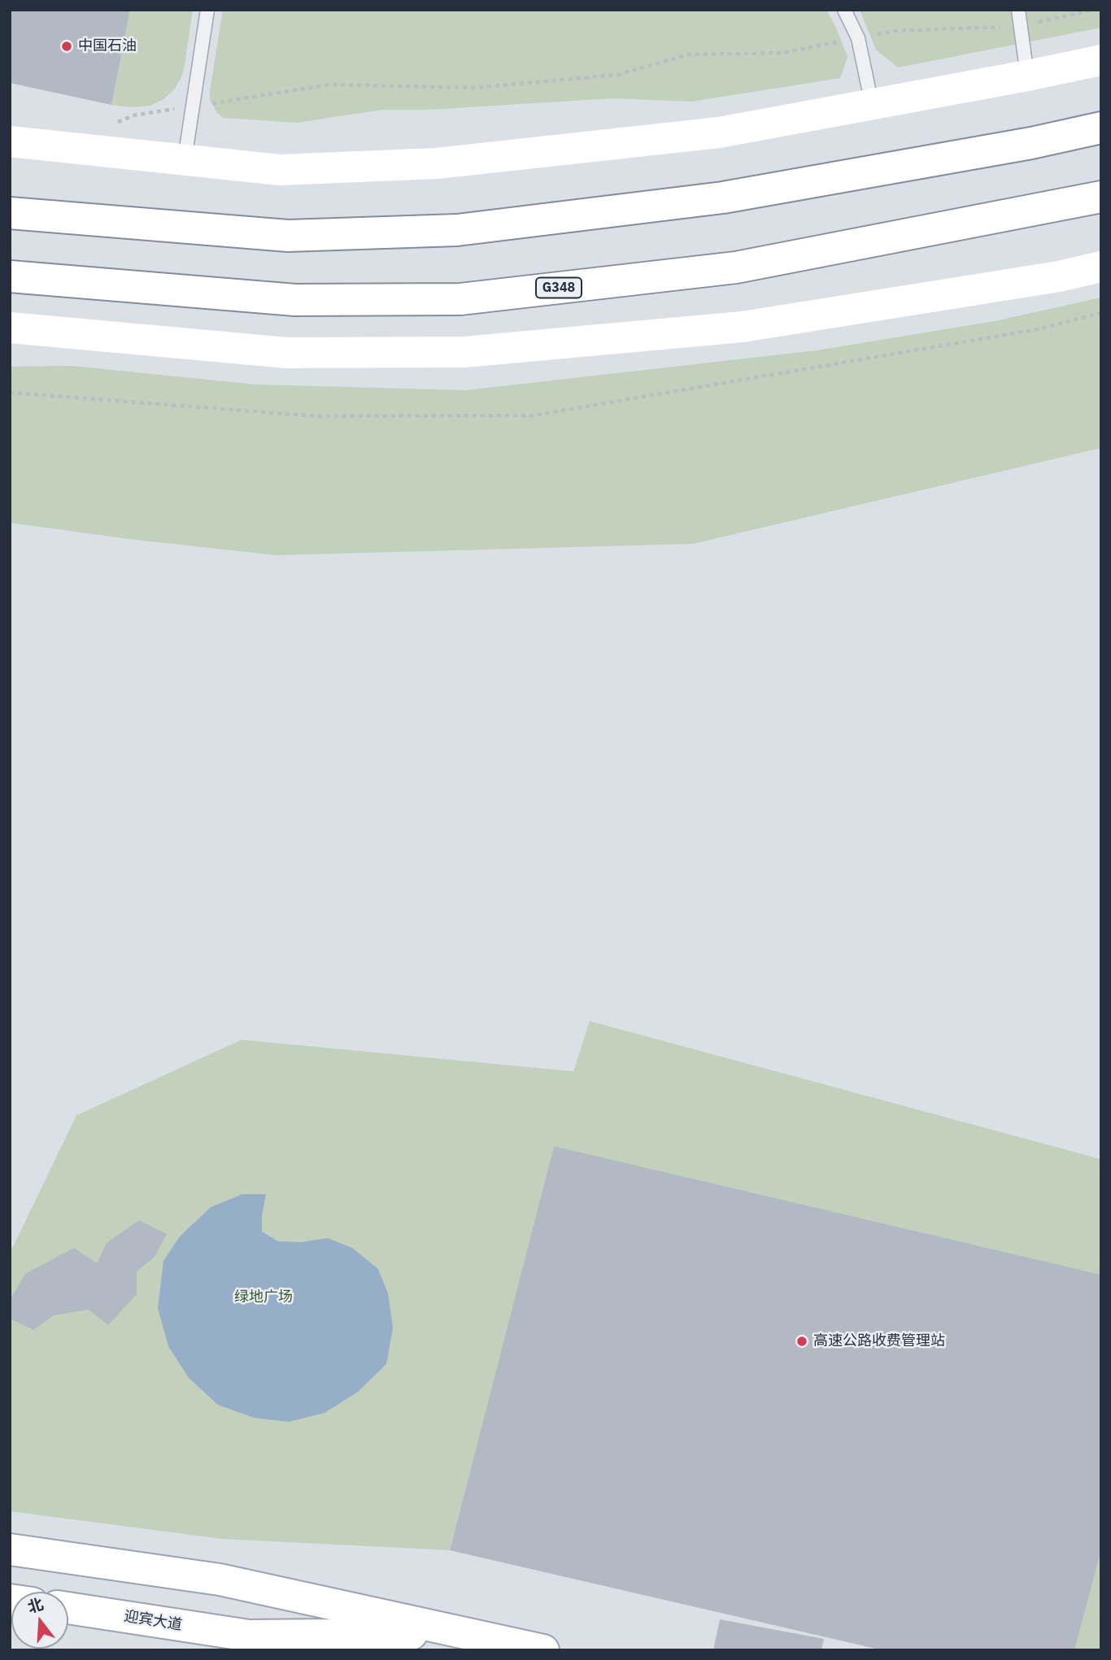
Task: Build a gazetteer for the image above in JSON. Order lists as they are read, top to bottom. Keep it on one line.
{"streets":{"main road":["G348","迎宾大道"]},"parks":["绿地广场"],"places":["中国石油","高速公路收费管理站"],"north":"top"}
